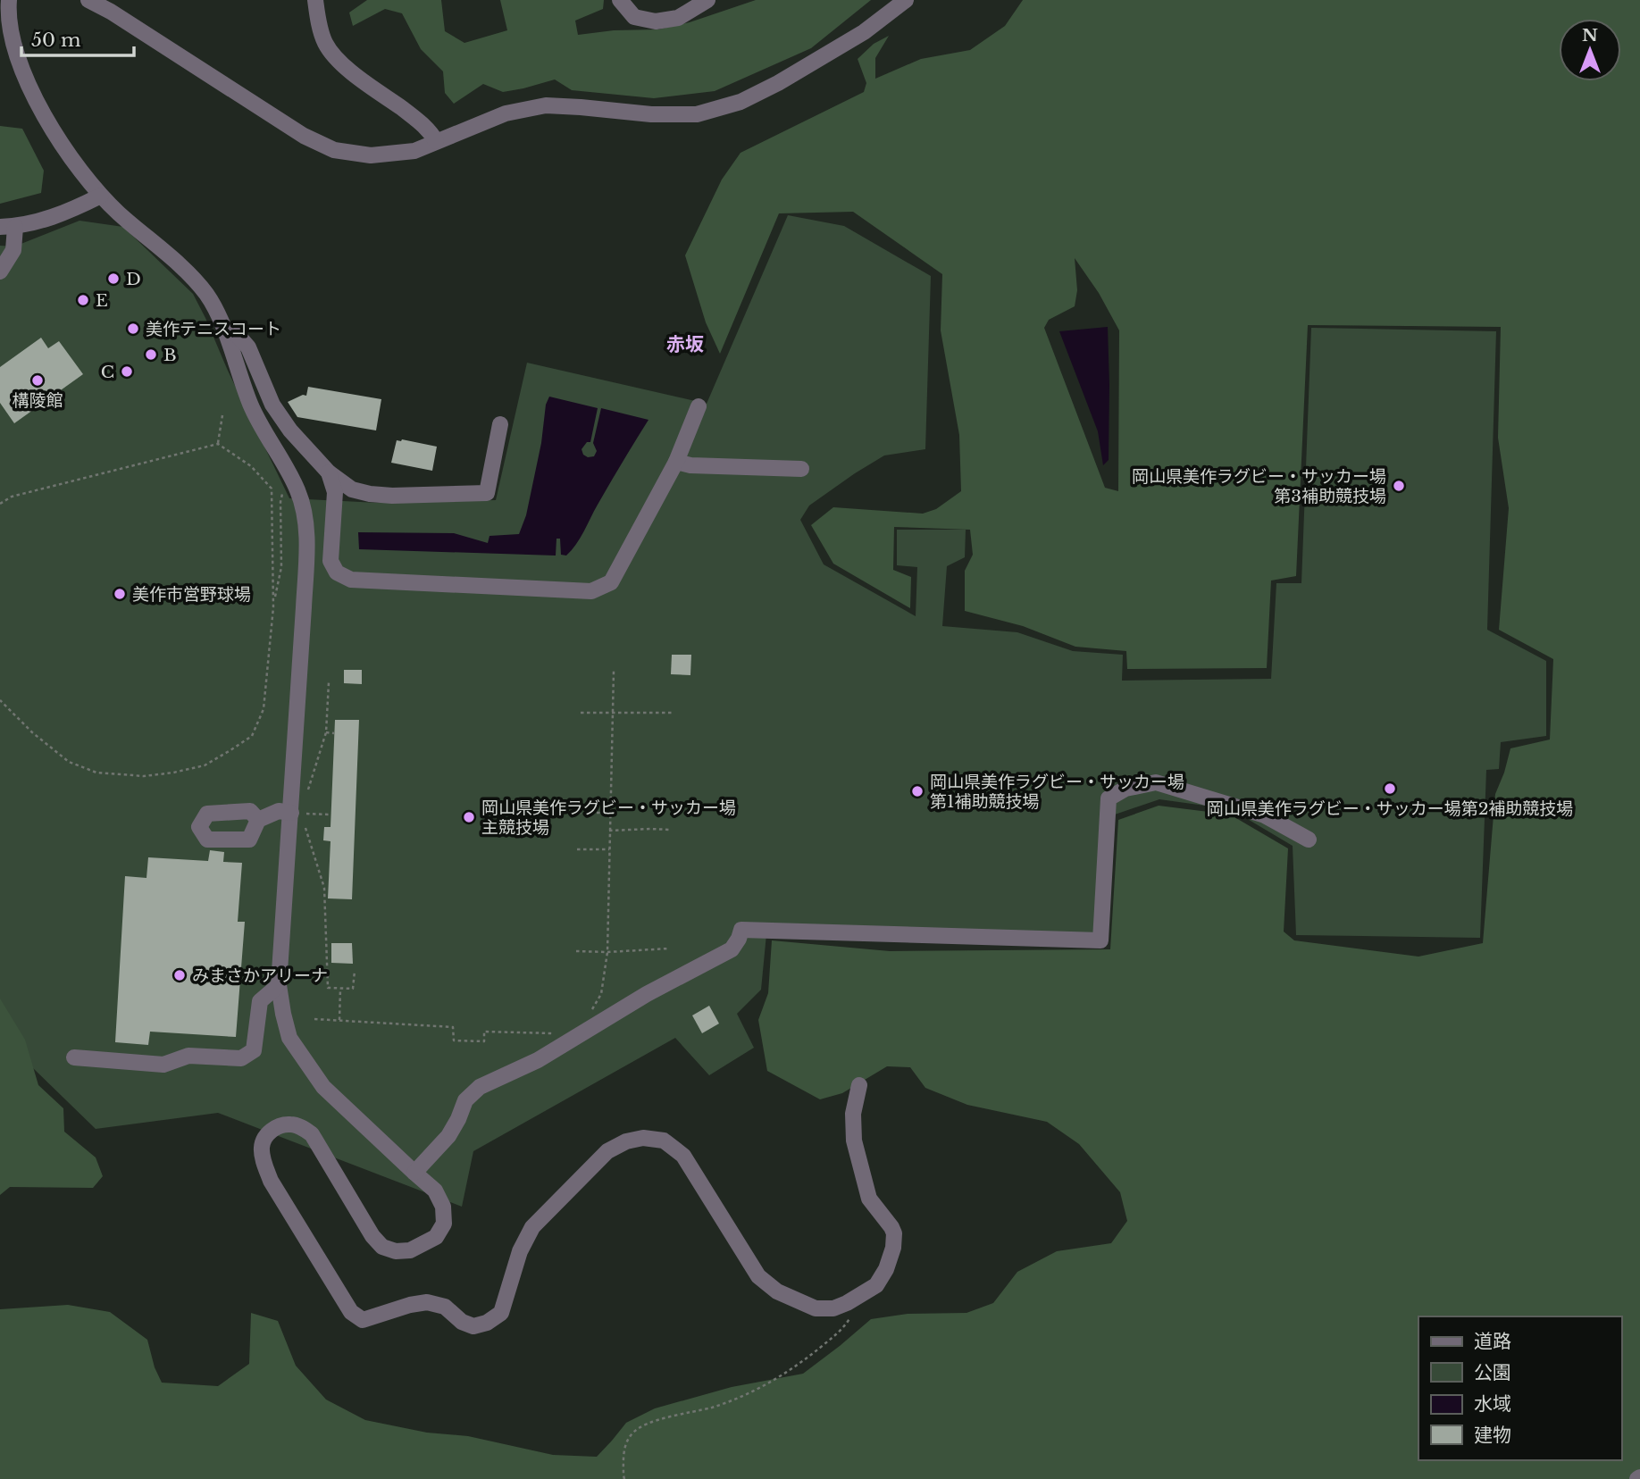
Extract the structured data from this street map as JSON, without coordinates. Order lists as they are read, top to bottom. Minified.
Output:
{"districts":["赤坂"],"places":["D","E","美作テニスコート","B","C","構陵館","岡山県美作ラグビー・サッカー場 第3補助競技場","美作市営野球場","岡山県美作ラグビー・サッカー場第2補助競技場","岡山県美作ラグビー・サッカー場 第1補助競技場","岡山県美作ラグビー・サッカー場 主競技場","みまさかアリーナ"],"legend":["道路","公園","水域","建物"],"scale_bar":"50 m","north":"top"}
